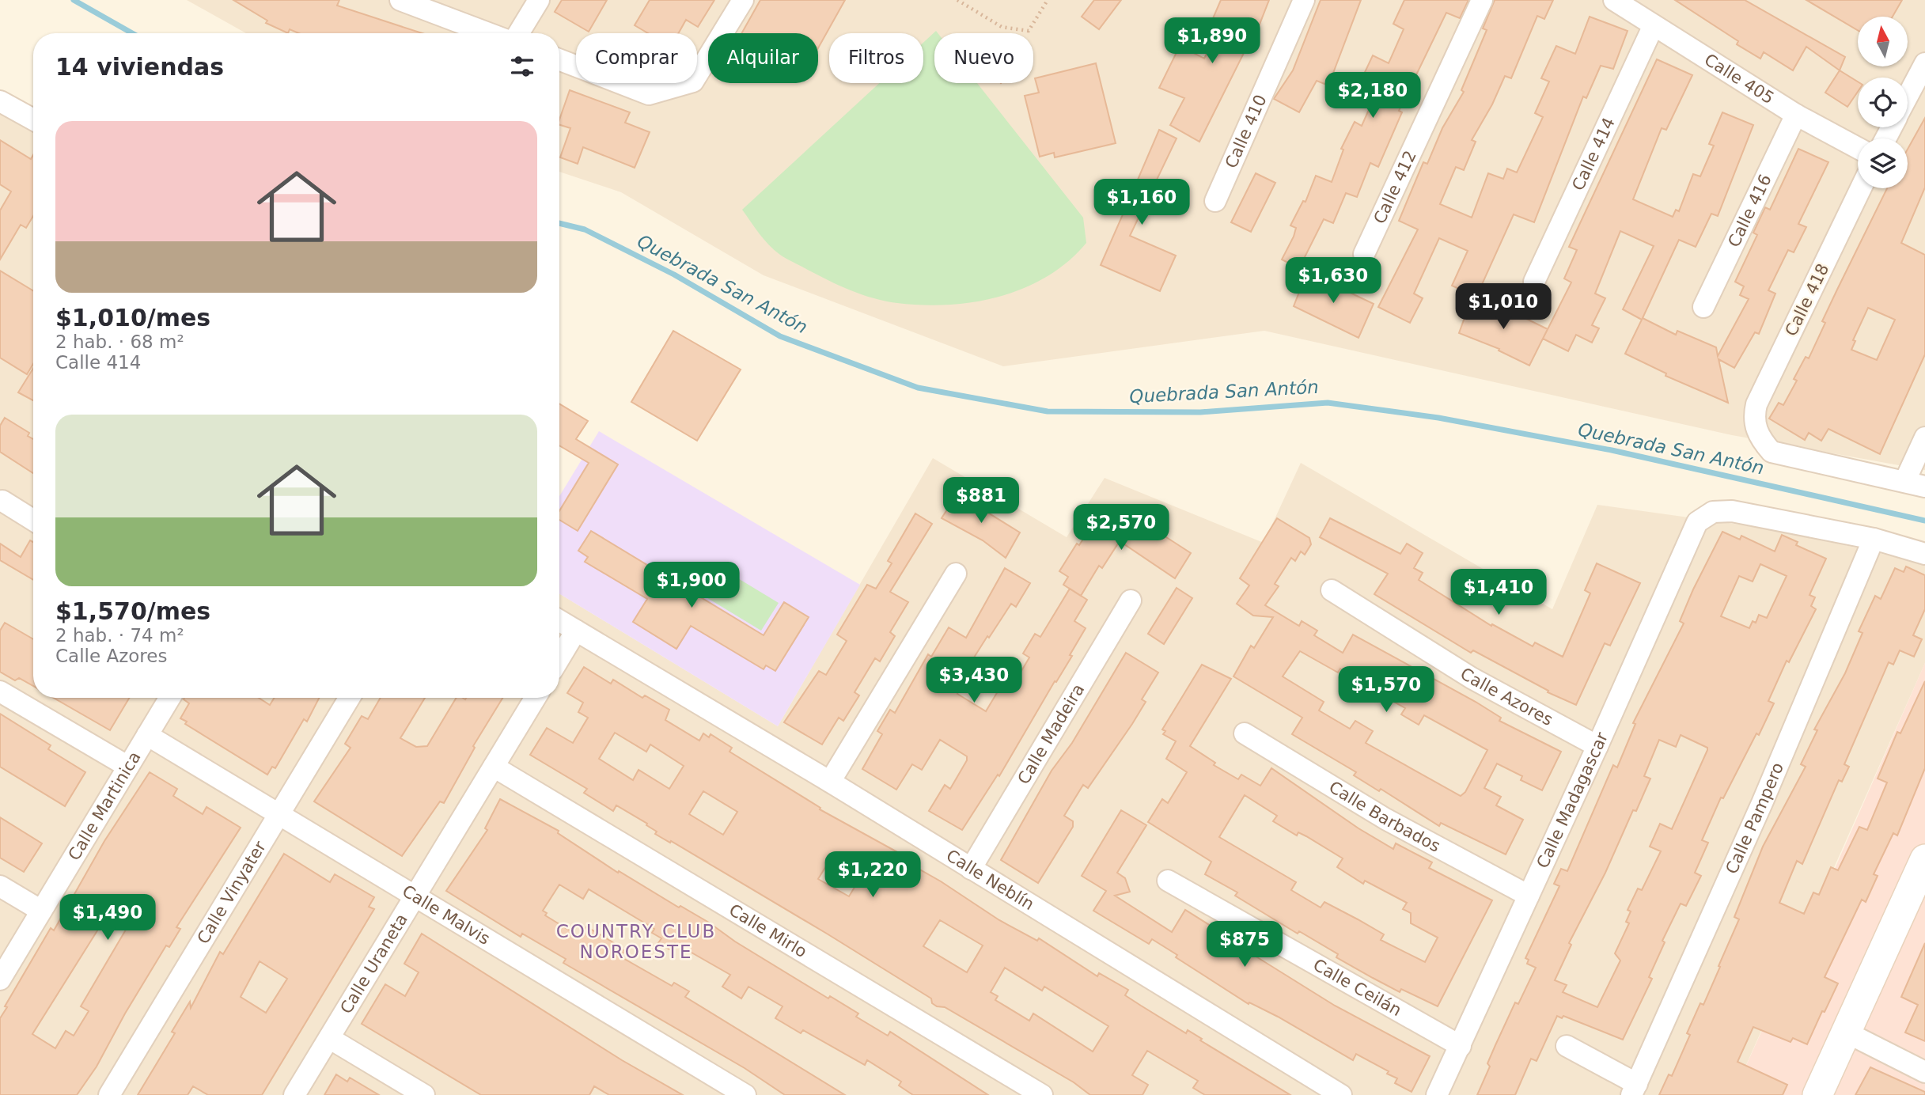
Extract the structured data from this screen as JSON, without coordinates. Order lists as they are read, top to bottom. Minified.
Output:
{"streets":{"street":["Calle 405","Calle 410","Calle 414","Calle 412","Calle 416","Calle 418","Calle Azores","Calle Madeira","Calle Madagascar","Calle Martinica","Calle Barbados","Calle Pampero","Calle Neblín","Calle Vinyater","Calle Malvis","Calle Mirlo","Calle Uraneta","Calle Ceilán"]},"crossings":[["Calle 405","Calle 414"],["Calle 405","Calle 416"],["Calle Azores","Calle Madagascar"],["Calle Madeira","Calle Neblín"],["Calle Madagascar","Calle Barbados"],["Calle Madagascar","Calle Pampero"],["Calle Madagascar","Calle Ceilán"],["Calle Martinica","Calle Malvis"],["Calle Vinyater","Calle Malvis"],["Calle Malvis","Calle Uraneta"],["Calle Mirlo","Calle Uraneta"]],"districts":["COUNTRY CLUB NOROESTE"],"water":["Quebrada San Antón"],"north":"top","page":{"price":["$1,890","$2,180","$1,160","$1,630","$1,010","$881","$2,570","$1,900","$1,410","$3,430","$1,570","$1,220","$1,490","$875"],"chip":["Comprar","Alquilar","Filtros","Nuevo"],"heading":"14 viviendas","list":[{"name":"$1,010/mes","note":"2 hab. · 68 m² · Calle 414"},{"name":"$1,570/mes","note":"2 hab. · 74 m² · Calle Azores"}]}}
